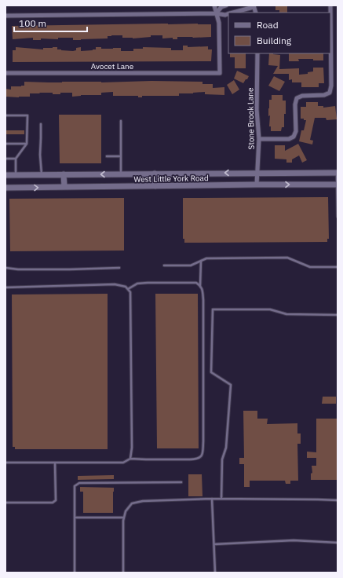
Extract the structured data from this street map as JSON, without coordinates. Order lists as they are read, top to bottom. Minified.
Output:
{"streets":{"main road":["West Little York Road"],"street":["Avocet Lane","Stone Brook Lane"]},"crossings":[["Stone Brook Lane","West Little York Road"]],"legend":["Road","Building"],"scale_bar":"100 m"}
